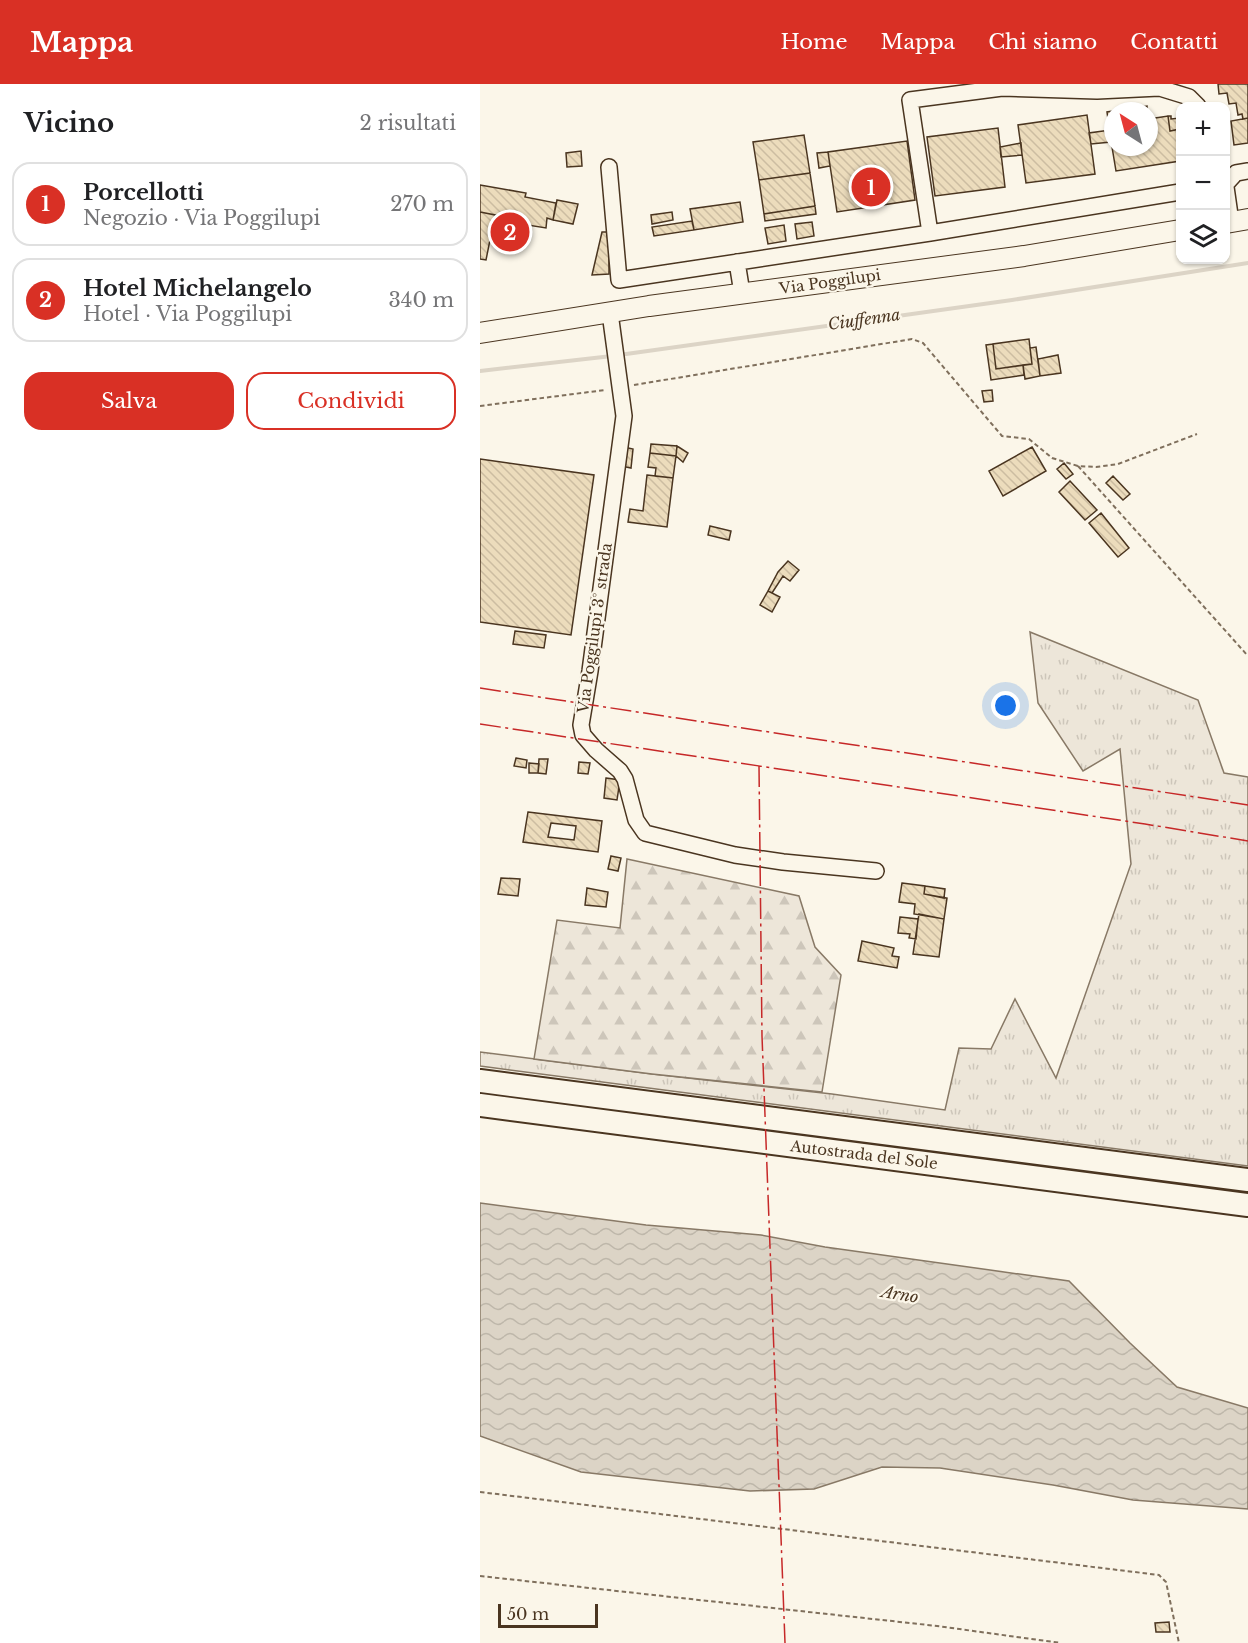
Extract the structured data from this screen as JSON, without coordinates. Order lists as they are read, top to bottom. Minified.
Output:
{"streets":{"highway":["Autostrada del Sole"],"main road":["Via Poggilupi"],"street":["Via Poggilupi 3° strada"]},"crossings":[["Via Poggilupi","Via Poggilupi 3° strada"]],"water":["Ciuffenna","Arno"],"scale_bar":"50 m","north":"top left","page":{"header":"Mappa","nav":["Home","Mappa","Chi siamo","Contatti"],"heading":["Vicino","2 risultati"],"map_buttons":["+","−"],"list":[{"mark":"1","name":"Porcellotti","note":"Negozio · Via Poggilupi","value":"270 m"},{"mark":"2","name":"Hotel Michelangelo","note":"Hotel · Via Poggilupi","value":"340 m"}],"pins":["1","2"],"buttons":["Salva","Condividi"],"scale":"50 m"}}
